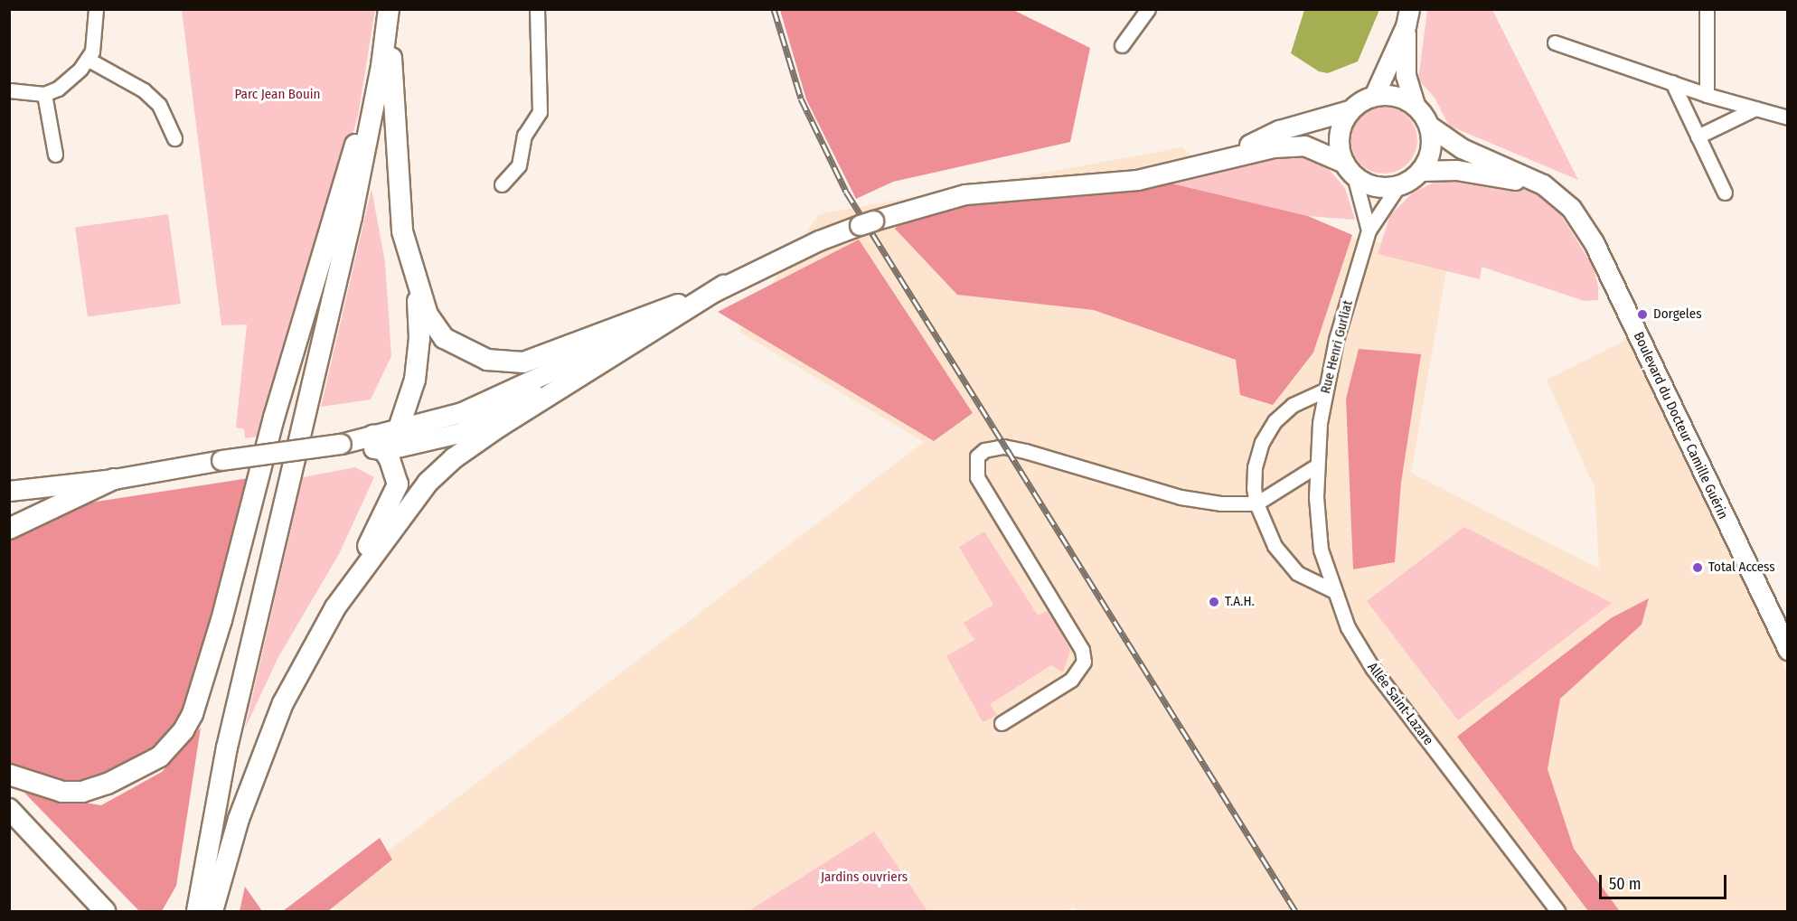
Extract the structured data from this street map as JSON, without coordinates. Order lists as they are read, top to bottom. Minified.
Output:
{"streets":{"street":["Rue Henri Gurliat","Boulevard du Docteur Camille Guérin","Allée Saint-Lazare"]},"crossings":[["Rue Henri Gurliat","Boulevard du Docteur Camille Guérin"],["Rue Henri Gurliat","Allée Saint-Lazare"]],"parks":["Parc Jean Bouin","Jardins ouvriers"],"places":["Dorgeles","Total Access","T.A.H."],"scale_bar":"50 m"}
